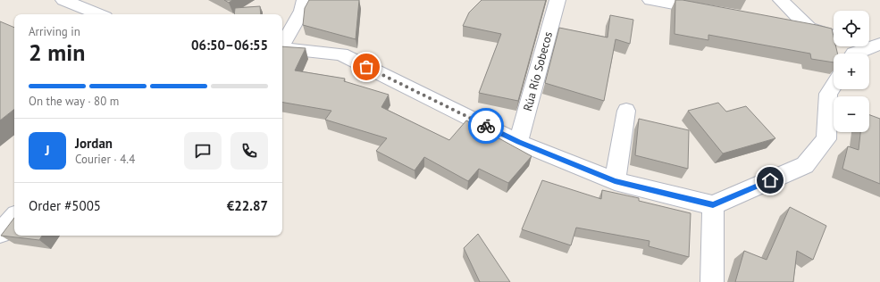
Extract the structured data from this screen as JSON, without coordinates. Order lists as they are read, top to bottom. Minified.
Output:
{"streets":{"street":["Rúa Río Sobecos"]},"page":{"map_buttons":["+","−"],"heading":["2 min","Arriving in","06:50–06:55"],"panel":["Jordan","Courier · 4.4","Order #5005","€22.87"],"bar":"On the way · 80 m","round":"J"}}
